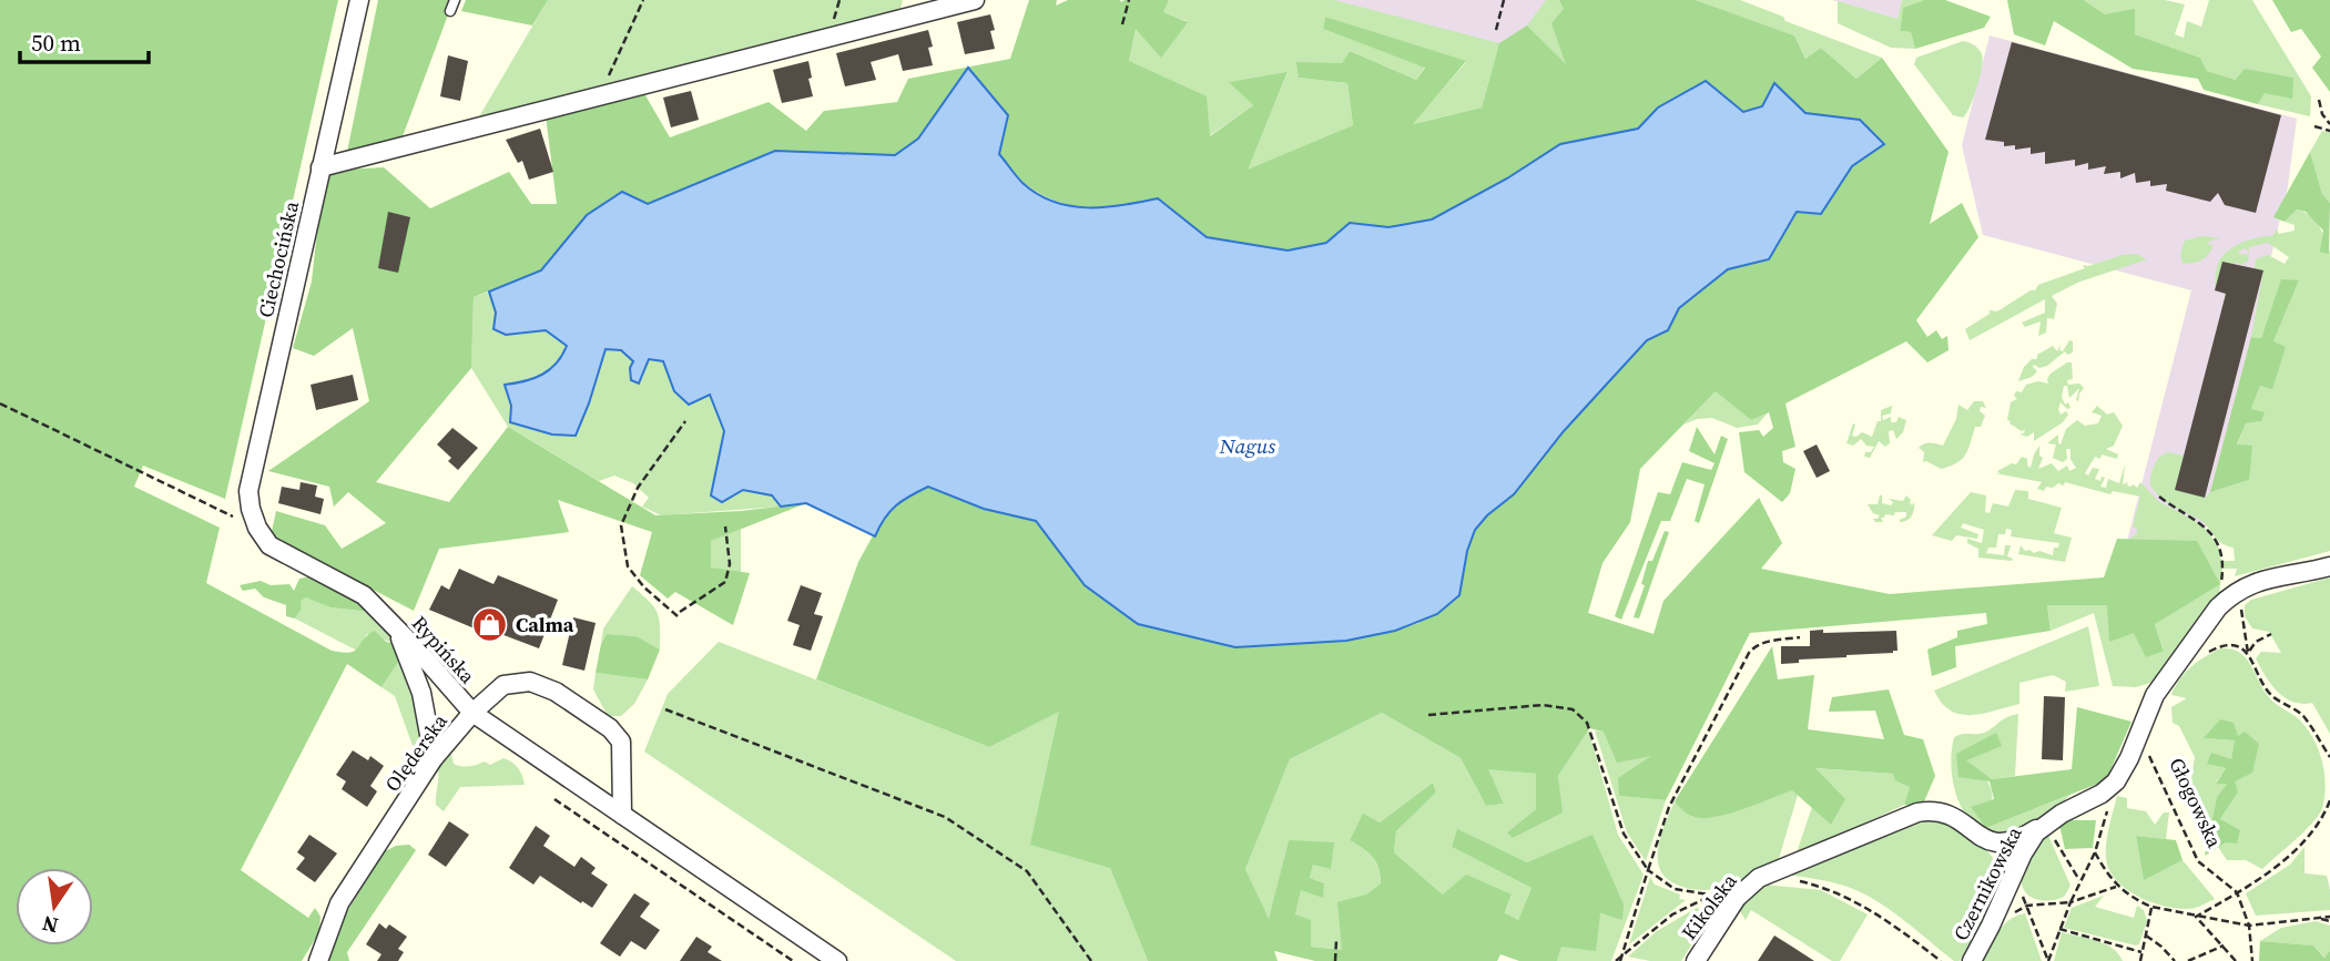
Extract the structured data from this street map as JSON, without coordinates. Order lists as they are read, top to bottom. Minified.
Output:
{"streets":{"street":["Ciechocińska","Rypińska","Olęderska","Czernikowska","Kikolska"],"path":["Głogowska"]},"crossings":[["Ciechocińska","Rypińska"],["Rypińska","Olęderska"],["Głogowska","Czernikowska"],["Czernikowska","Kikolska"]],"water":["Nagus"],"places":{"shop":["Calma"]},"scale_bar":"50 m","north":"bottom"}
